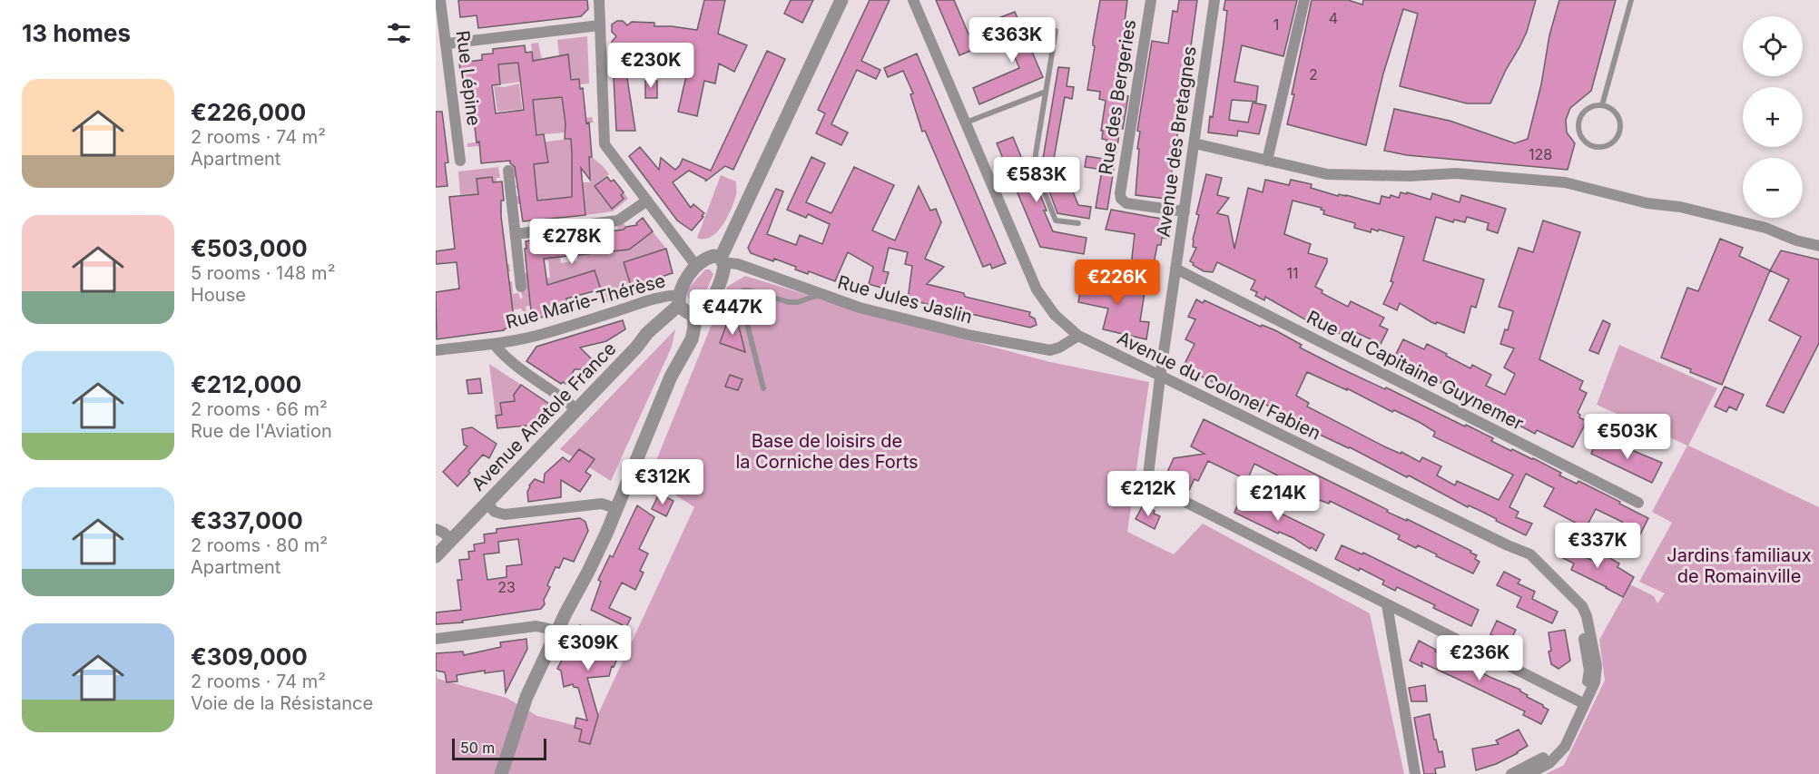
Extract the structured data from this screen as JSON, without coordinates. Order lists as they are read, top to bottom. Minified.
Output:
{"streets":{"street":["Rue Lépine","Rue des Bergeries","Avenue des Bretagnes","Rue Jules Jaslin","Rue Marie-Thérèse","Rue du Capitaine Guynemer","Avenue du Colonel Fabien","Avenue Anatole France"]},"crossings":[["Rue des Bergeries","Avenue des Bretagnes"],["Avenue des Bretagnes","Rue du Capitaine Guynemer"],["Avenue des Bretagnes","Avenue du Colonel Fabien"],["Rue Jules Jaslin","Avenue du Colonel Fabien"],["Rue Marie-Thérèse","Avenue Anatole France"]],"parks":["Base de loisirs de la Corniche des Forts","Jardins familiaux de Romainville"],"house_numbers":["4","1","2","128","11","23"],"scale_bar":"50 m","page":{"heading":"13 homes","map_buttons":["+","−"],"price":["€363K","€230K","€583K","€278K","€226K","€447K","€503K","€312K","€212K","€214K","€337K","€309K","€236K"],"list":[{"name":"€226,000","note":"2 rooms · 74 m² · Apartment"},{"name":"€503,000","note":"5 rooms · 148 m² · House"},{"name":"€212,000","note":"2 rooms · 66 m² · Rue de l'Aviation"},{"name":"€337,000","note":"2 rooms · 80 m² · Apartment"},{"name":"€309,000","note":"2 rooms · 74 m² · Voie de la Résistance"}],"scale":"50 m"}}
